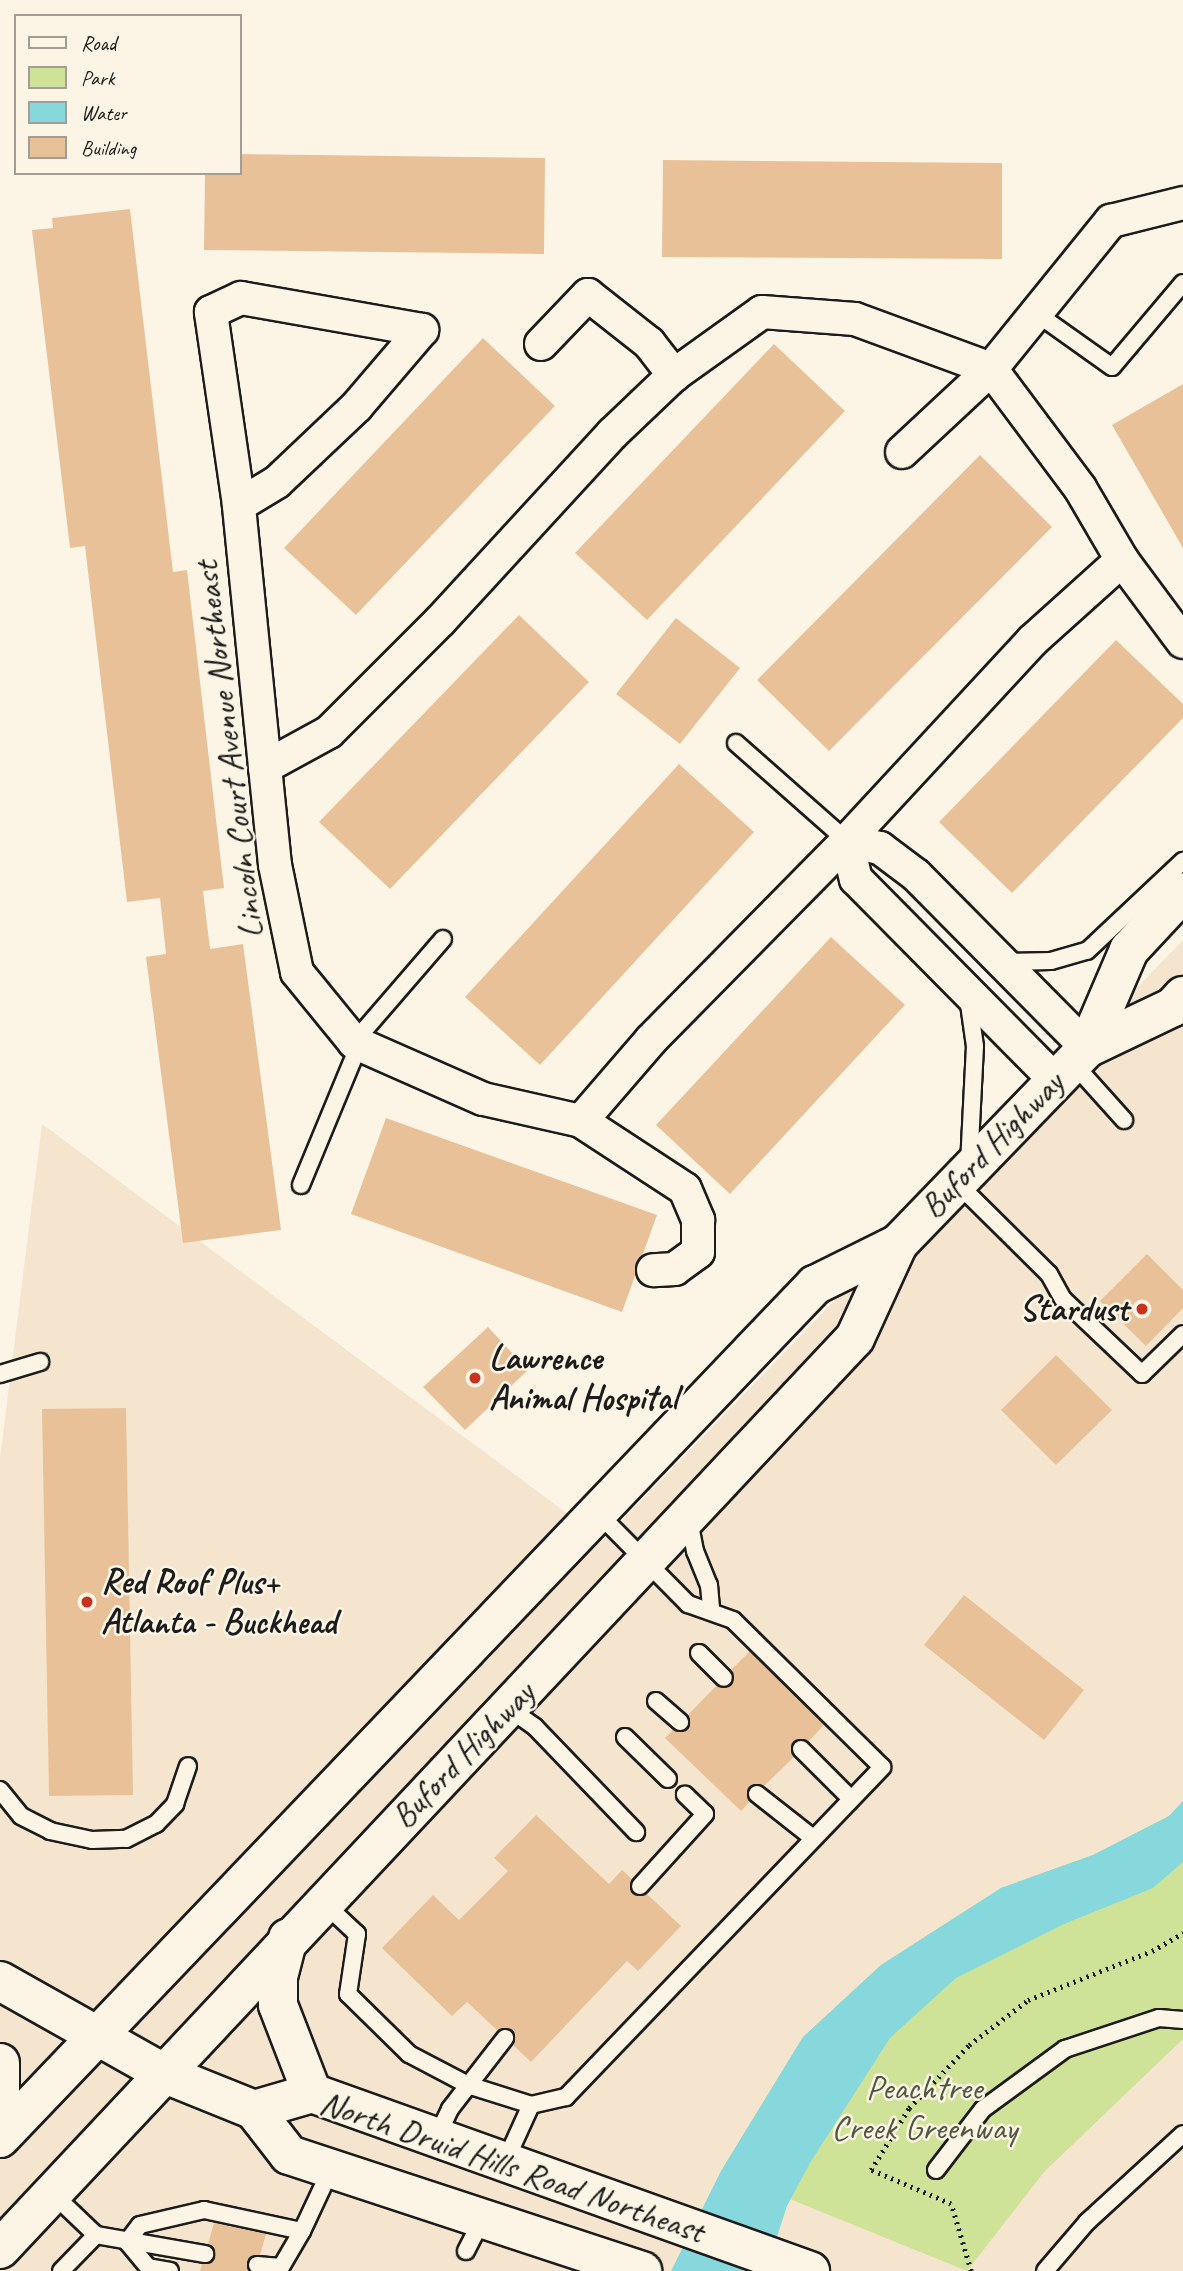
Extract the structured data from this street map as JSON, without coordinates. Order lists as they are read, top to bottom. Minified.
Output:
{"streets":{"main road":["Buford Highway","North Druid Hills Road Northeast"],"street":["Lincoln Court Avenue Northeast"]},"parks":["Peachtree Creek Greenway"],"places":["Stardust","Lawrence Animal Hospital","Red Roof Plus+ Atlanta - Buckhead"],"legend":["Road","Park","Water","Building"]}
